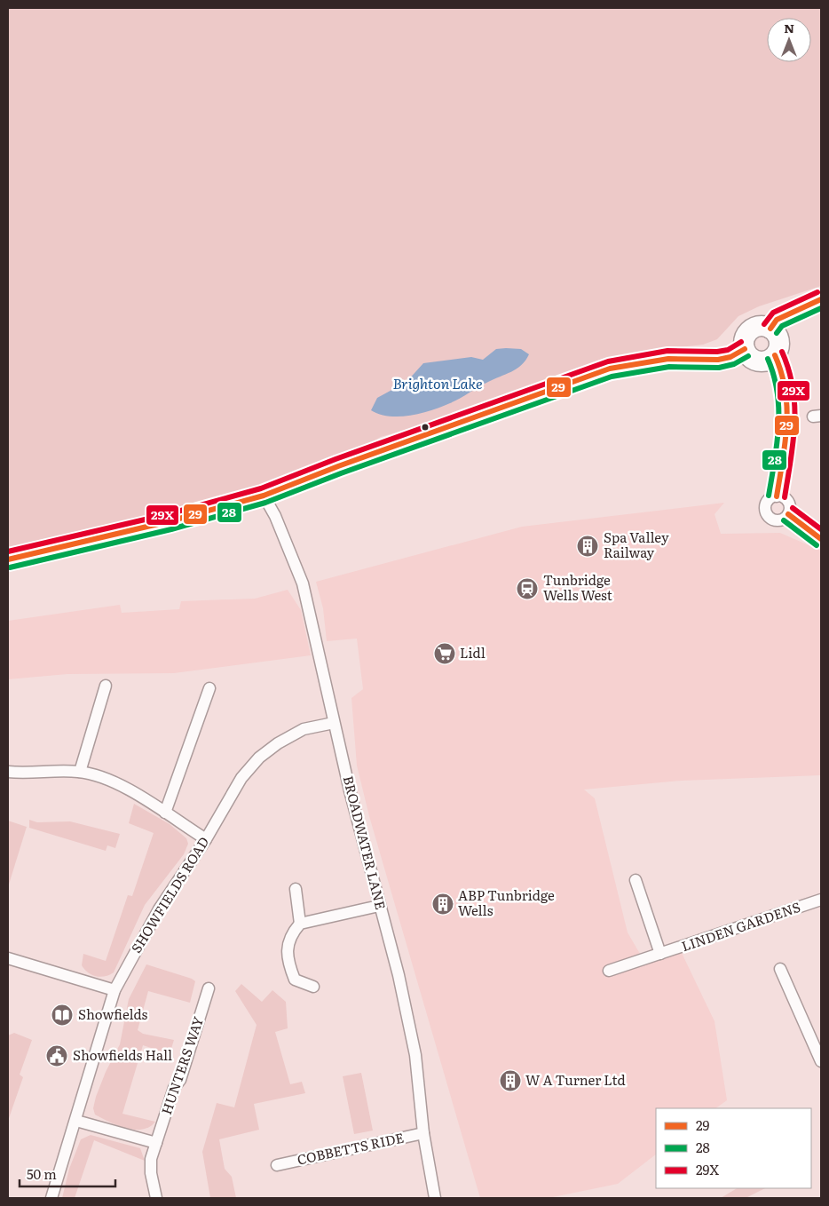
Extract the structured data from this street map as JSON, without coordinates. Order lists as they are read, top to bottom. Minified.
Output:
{"streets":{"street":["BROADWATER LANE","SHOWFIELDS ROAD","LINDEN GARDENS","HUNTERS WAY","COBBETTS RIDE"]},"crossings":[["BROADWATER LANE","SHOWFIELDS ROAD"],["BROADWATER LANE","COBBETTS RIDE"]],"water":["Brighton Lake"],"places":{"building":["Spa Valley Railway","ABP Tunbridge Wells","W A Turner Ltd"],"station":["Tunbridge Wells West"],"supermarket":["Lidl"],"library":["Showfields"],"public building":["Showfields Hall"]},"lines":["transit line 29X","transit line 29","transit line 28"],"legend":["29","28","29X"],"scale_bar":"50 m","north":"top"}
